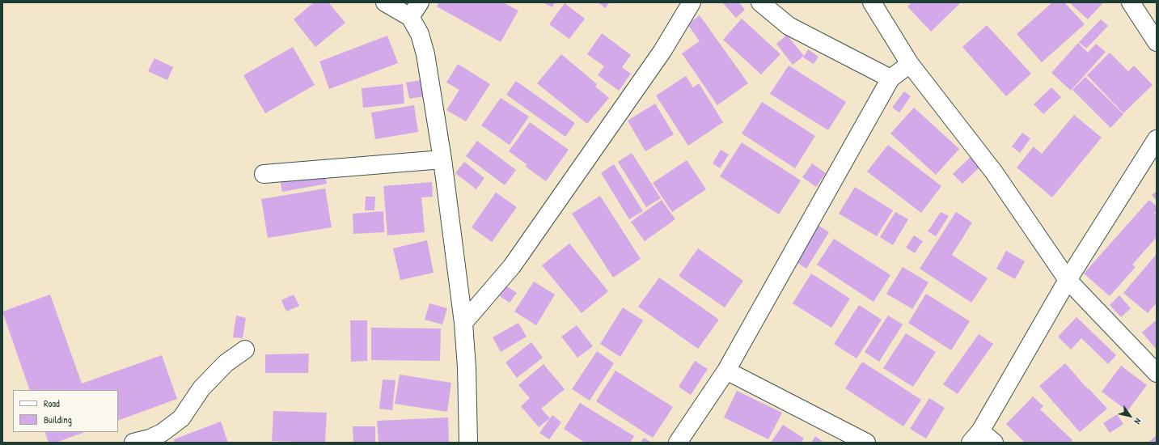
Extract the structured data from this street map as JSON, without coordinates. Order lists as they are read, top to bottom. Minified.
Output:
{"legend":["Road","Building"],"north":"bottom right"}
